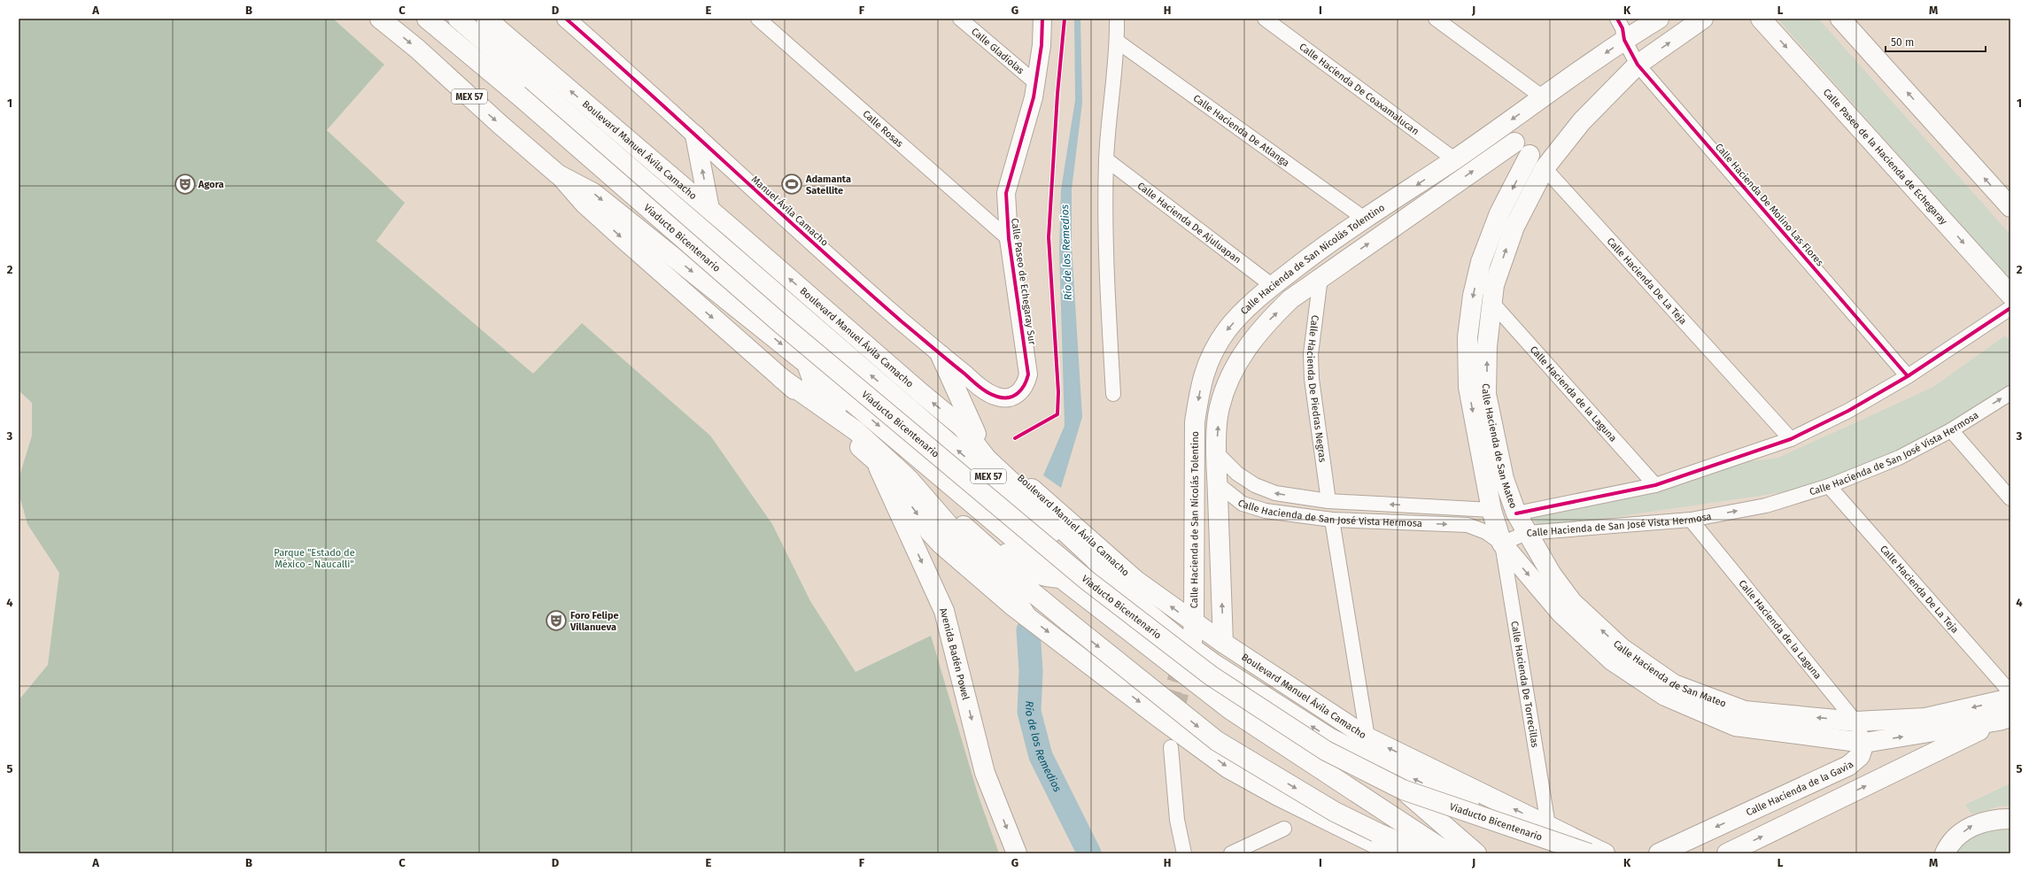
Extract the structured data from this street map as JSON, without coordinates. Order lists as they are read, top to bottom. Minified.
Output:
{"streets":{"main road":["MEX 57","Boulevard Manuel Ávila Camacho","Calle Paseo de la Hacienda de Echegaray","Viaducto Bicentenario","Calle Hacienda de San Nicolás Tolentino","Calle Hacienda De La Teja","Calle Hacienda de San Mateo","Avenida Badén Powel","Calle Hacienda de la Gavia"],"street":["Calle Gladiolas","Calle Hacienda De Coaxamalucan","Calle Rosas","Calle Hacienda De Atlanga","Calle Hacienda De Molino Las Flores","Manuel Ávila Camacho","Calle Hacienda De Ajuluapan","Calle Paseo de Echegaray Sur","Calle Hacienda De Piedras Negras","Calle Hacienda de la Laguna","Calle Hacienda de San José Vista Hermosa","Calle Hacienda De Torrecillas"]},"crossings":[["Calle Gladiolas","Calle Paseo de Echegaray Sur"],["Calle Hacienda De Coaxamalucan","Calle Hacienda de San Nicolás Tolentino"],["Calle Rosas","Calle Paseo de Echegaray Sur"],["Calle Hacienda De Atlanga","Calle Hacienda de San Nicolás Tolentino"],["Boulevard Manuel Ávila Camacho","Calle Hacienda de San Nicolás Tolentino"],["Boulevard Manuel Ávila Camacho","Calle Hacienda De Torrecillas"],["Calle Hacienda De Molino Las Flores","Calle Hacienda de San Nicolás Tolentino"],["Calle Hacienda De Molino Las Flores","Calle Hacienda de San Mateo"],["Manuel Ávila Camacho","Calle Paseo de Echegaray Sur"],["Calle Hacienda De Ajuluapan","Calle Hacienda de San Nicolás Tolentino"],["Calle Hacienda de San Nicolás Tolentino","Calle Hacienda De La Teja"],["Calle Hacienda de San Nicolás Tolentino","Calle Hacienda De Piedras Negras"],["Calle Hacienda de San Nicolás Tolentino","Calle Hacienda de San José Vista Hermosa"],["Calle Hacienda De La Teja","Calle Hacienda de San Mateo"],["Calle Hacienda De La Teja","Calle Hacienda de San José Vista Hermosa"],["Calle Hacienda De Piedras Negras","Calle Hacienda de San José Vista Hermosa"],["Calle Hacienda de la Laguna","Calle Hacienda de San Mateo"],["Calle Hacienda de la Laguna","Calle Hacienda de San José Vista Hermosa"],["Calle Hacienda de la Laguna","Calle Hacienda de la Gavia"],["Calle Hacienda de San Mateo","Calle Hacienda de San José Vista Hermosa"],["Calle Hacienda de San Mateo","Calle Hacienda De Torrecillas"],["Calle Hacienda de San Mateo","Calle Hacienda de la Gavia"],["Calle Hacienda de San José Vista Hermosa","Calle Hacienda De Torrecillas"]],"water":["Río de los Remedios"],"parks":["Parque \"Estado de México - Naucalli\""],"places":{"theatre":["Agora","Foro Felipe Villanueva"],"sports":["Adamanta Satellite"]},"scale_bar":"50 m","grid":{"columns":["A","B","C","D","E","F","G","H","I","J","K","L","M"],"rows":["1","2","3","4","5"]}}
